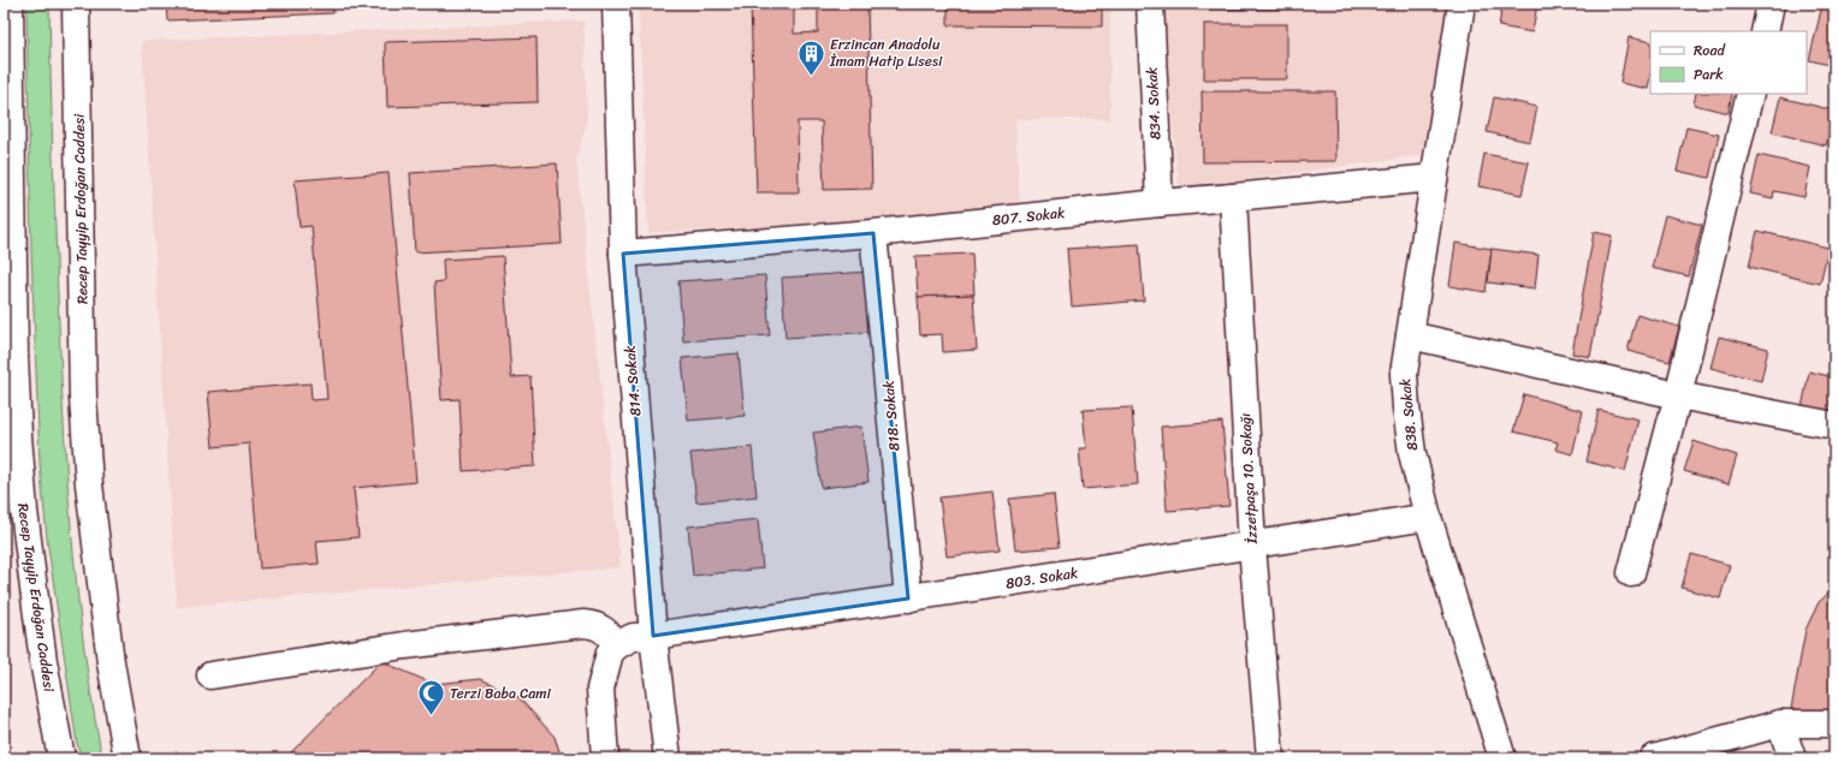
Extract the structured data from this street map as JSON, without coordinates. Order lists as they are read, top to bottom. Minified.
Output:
{"streets":{"street":["834. Sokak","Recep Tayyip Erdoğan Caddesi","807. Sokak","814. Sokak","838. Sokak","818. Sokak","İzzetpaşa 10. Sokağı","803. Sokak"]},"crossings":[["834. Sokak","807. Sokak"],["807. Sokak","814. Sokak"],["807. Sokak","838. Sokak"],["807. Sokak","818. Sokak"],["807. Sokak","İzzetpaşa 10. Sokağı"],["814. Sokak","803. Sokak"],["838. Sokak","803. Sokak"],["818. Sokak","803. Sokak"],["İzzetpaşa 10. Sokağı","803. Sokak"]],"places":{"building":["Erzincan Anadolu İmam Hatip Lisesi"],"mosque":["Terzi Baba Cami"]},"legend":["Road","Park"]}
